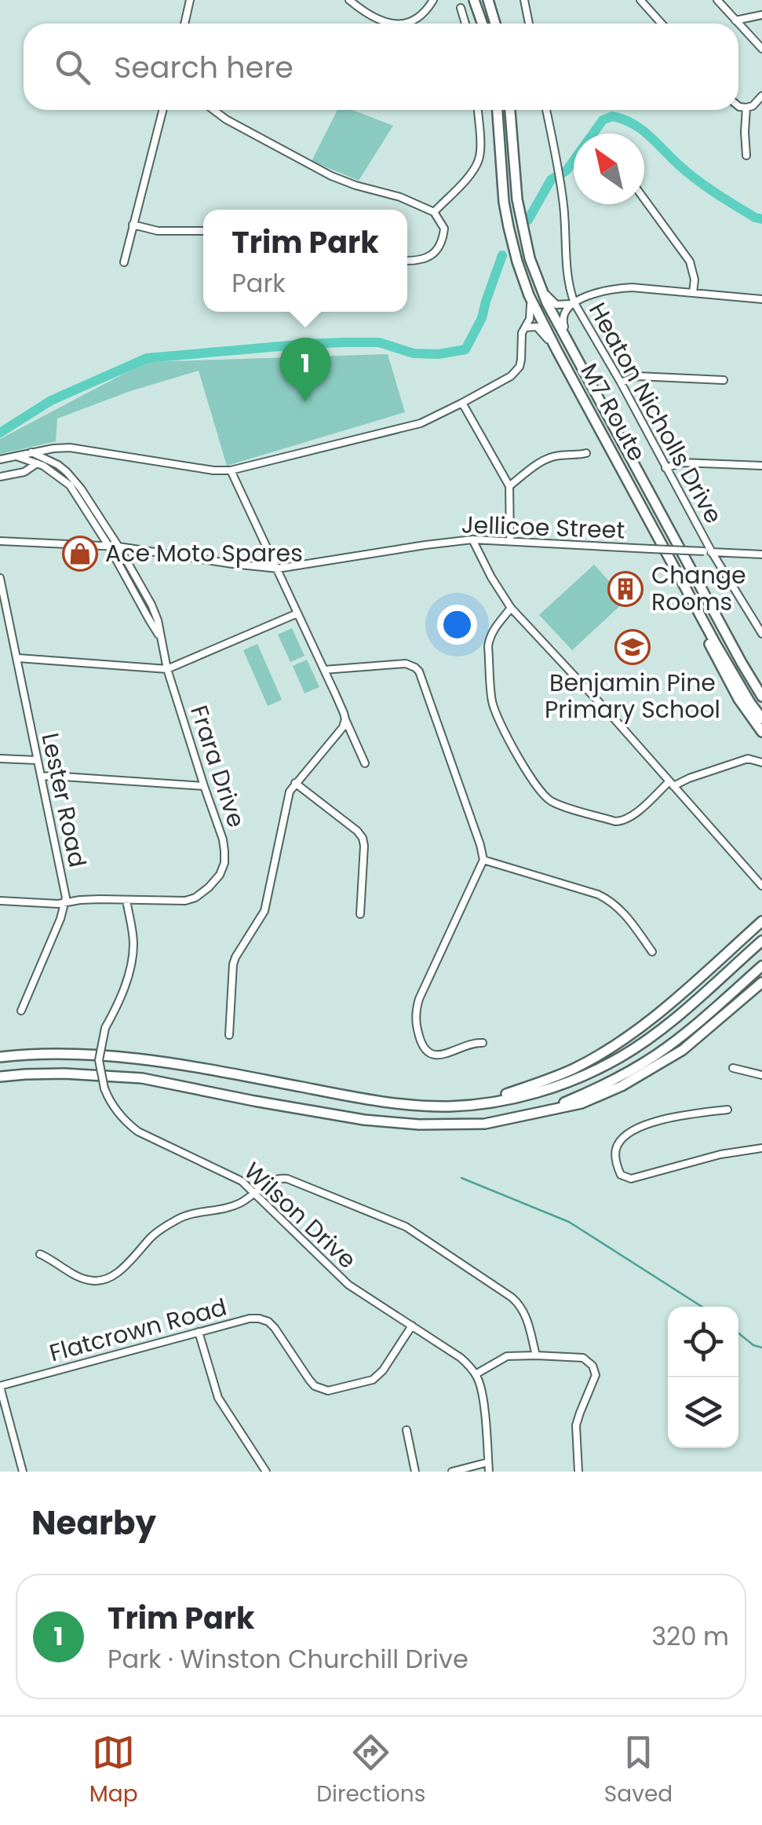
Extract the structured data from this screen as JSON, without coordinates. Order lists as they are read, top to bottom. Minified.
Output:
{"streets":{"highway":["M7 Route"],"street":["Heaton Nicholls Drive","Jellicoe Street","Frara Drive","Lester Road","Wilson Drive","Flatcrown Road"]},"crossings":[["Heaton Nicholls Drive","Jellicoe Street"],["Jellicoe Street","Frara Drive"],["Frara Drive","Lester Road"],["Lester Road","Wilson Drive"],["Wilson Drive","Flatcrown Road"]],"places":{"shop":["Ace Moto Spares"],"building":["Change Rooms"],"school or university":["Benjamin Pine Primary School"]},"north":"top left","page":{"search":"Search here","popup":["Trim Park","Park"],"pins":"1","heading":"Nearby","list":[{"mark":"1","name":"Trim Park","note":"Park · Winston Churchill Drive","value":"320 m"}],"nav":["Map","Directions","Saved"]}}
